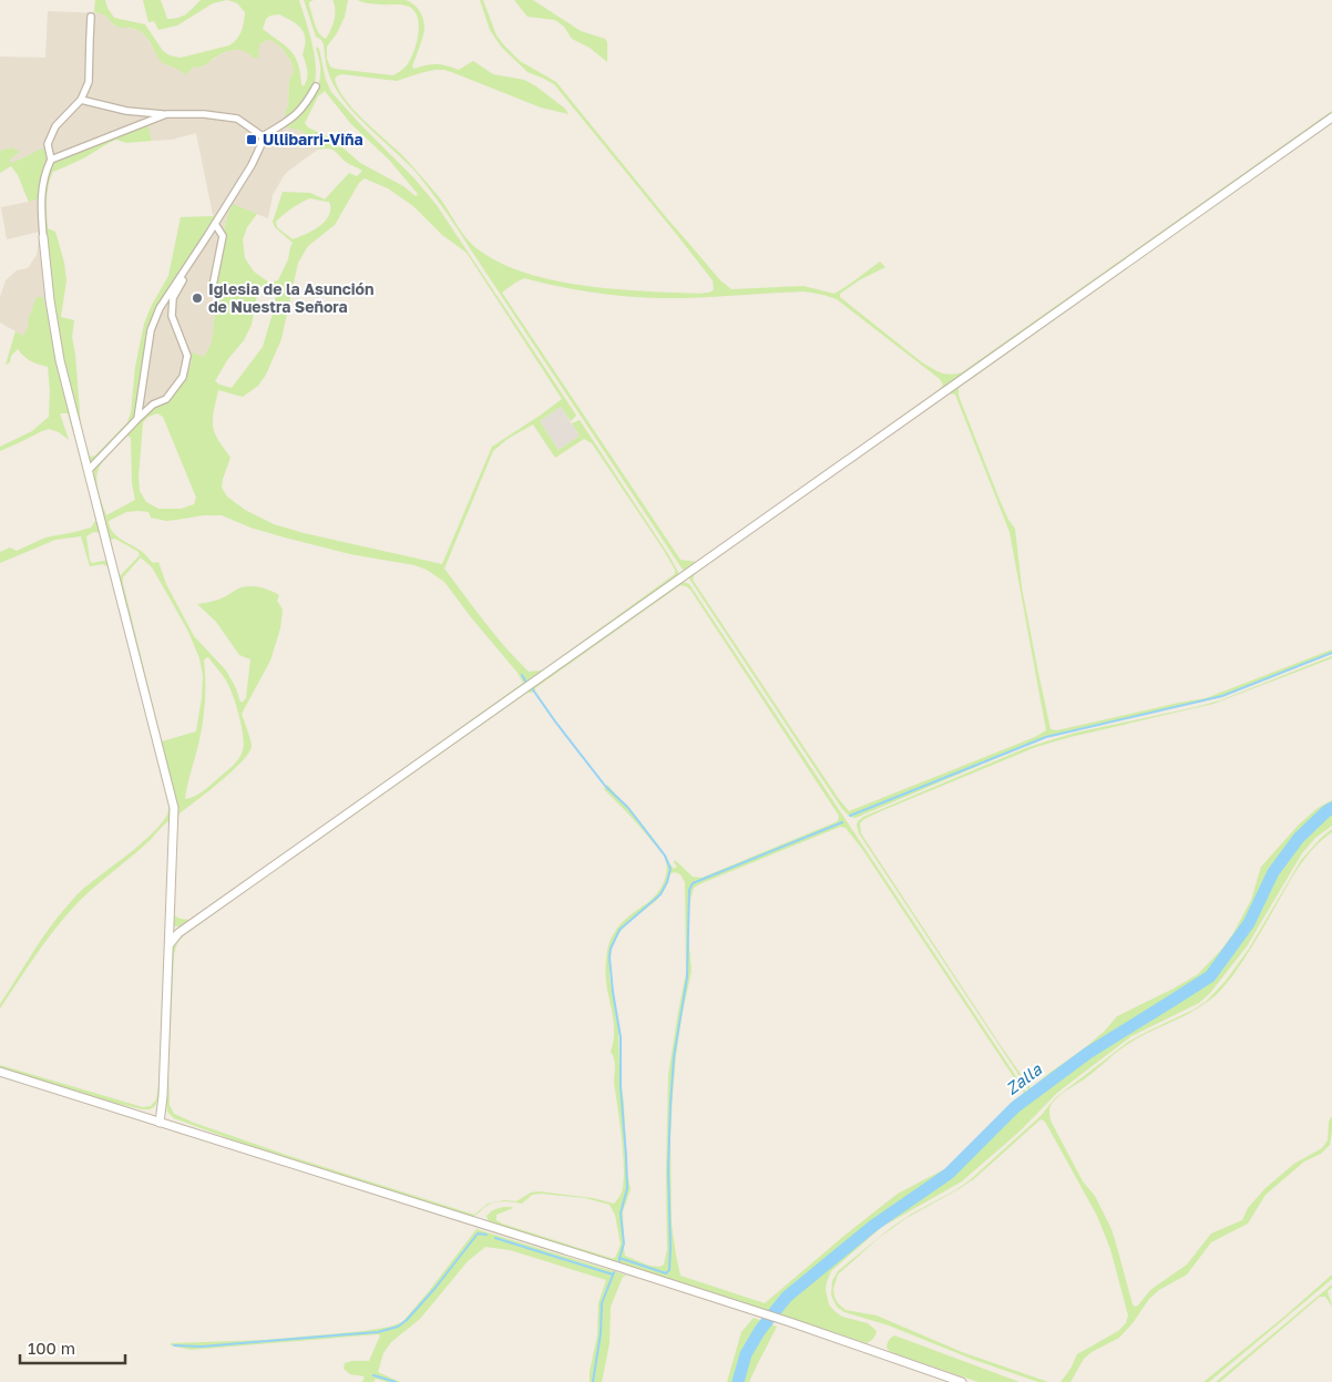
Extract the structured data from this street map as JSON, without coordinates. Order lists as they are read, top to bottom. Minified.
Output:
{"water":["Zalla"],"places":{"transit":["Ullibarri-Viña"],"other":["Iglesia de la Asunción de Nuestra Señora"]},"scale_bar":"100 m"}
